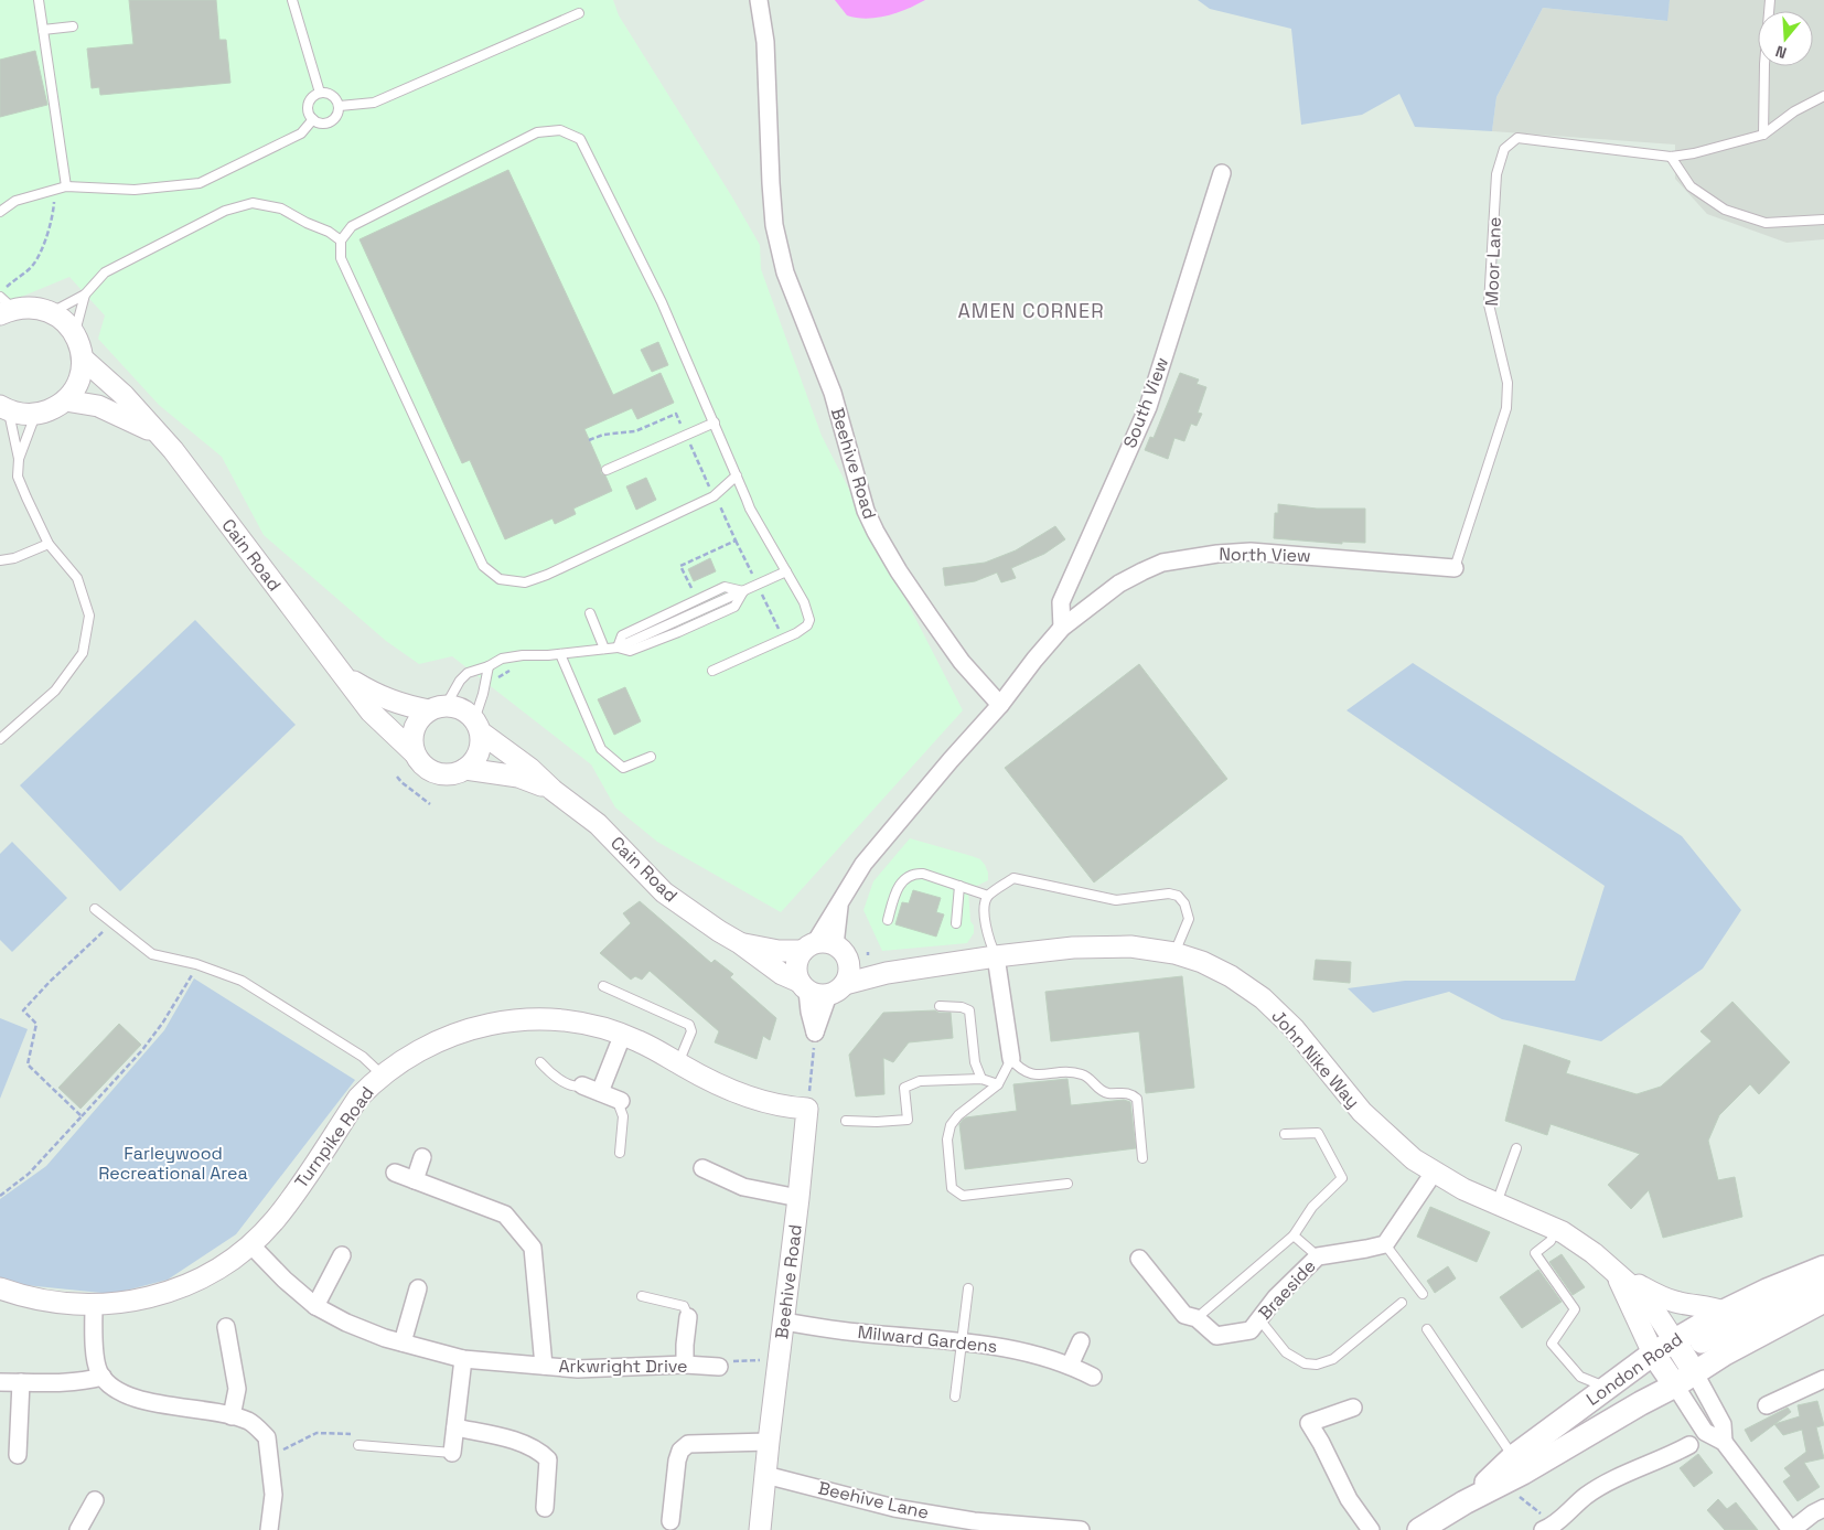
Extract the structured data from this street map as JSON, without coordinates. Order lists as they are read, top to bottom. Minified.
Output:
{"streets":{"main road":["London Road"],"street":["South View","Beehive Road","Cain Road","North View","John Nike Way","Turnpike Road","Braeside","Milward Gardens","Arkwright Drive","Beehive Lane"],"lane":["Moor Lane"]},"crossings":[["Moor Lane","North View"],["South View","North View"],["Beehive Road","North View"],["Beehive Road","Turnpike Road"],["Beehive Road","Milward Gardens"],["Beehive Road","Beehive Lane"],["Cain Road","John Nike Way"],["John Nike Way","London Road"],["Turnpike Road","Arkwright Drive"]],"districts":["AMEN CORNER"],"parks":["Farleywood Recreational Area"],"north":"bottom"}
